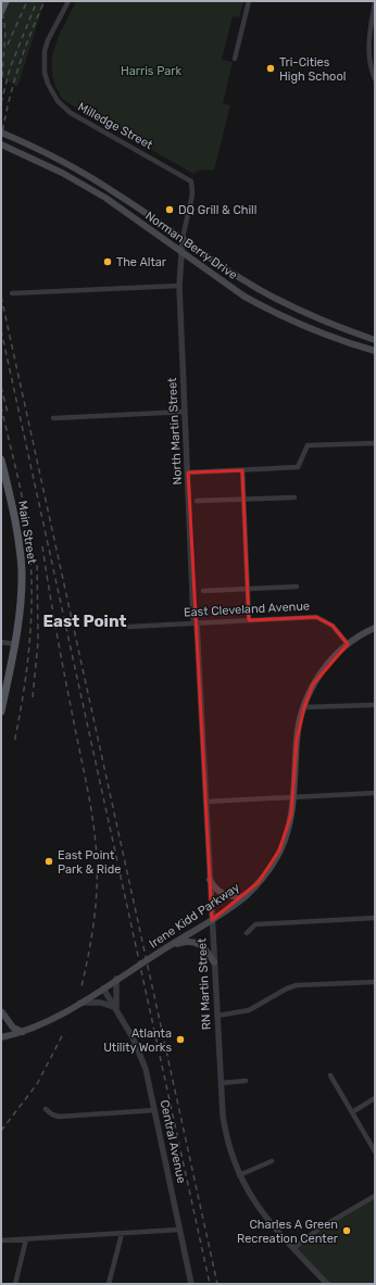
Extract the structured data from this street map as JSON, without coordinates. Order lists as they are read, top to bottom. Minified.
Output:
{"streets":{"main road":["Norman Berry Drive","Main Street","Irene Kidd Parkway"],"street":["Milledge Street","North Martin Street","East Cleveland Avenue","RN Martin Street","Central Avenue"]},"crossings":[["Milledge Street","Norman Berry Drive"],["Milledge Street","North Martin Street"],["Norman Berry Drive","North Martin Street"],["North Martin Street","East Cleveland Avenue"],["North Martin Street","RN Martin Street"],["East Cleveland Avenue","Irene Kidd Parkway"],["East Cleveland Avenue","RN Martin Street"],["Irene Kidd Parkway","RN Martin Street"],["Irene Kidd Parkway","Central Avenue"]],"districts":["East Point"],"parks":["Harris Park"],"places":["Tri-Cities High School","DQ Grill & Chill","The Altar","East Point Park & Ride","Atlanta Utility Works","Charles A Green Recreation Center"]}
